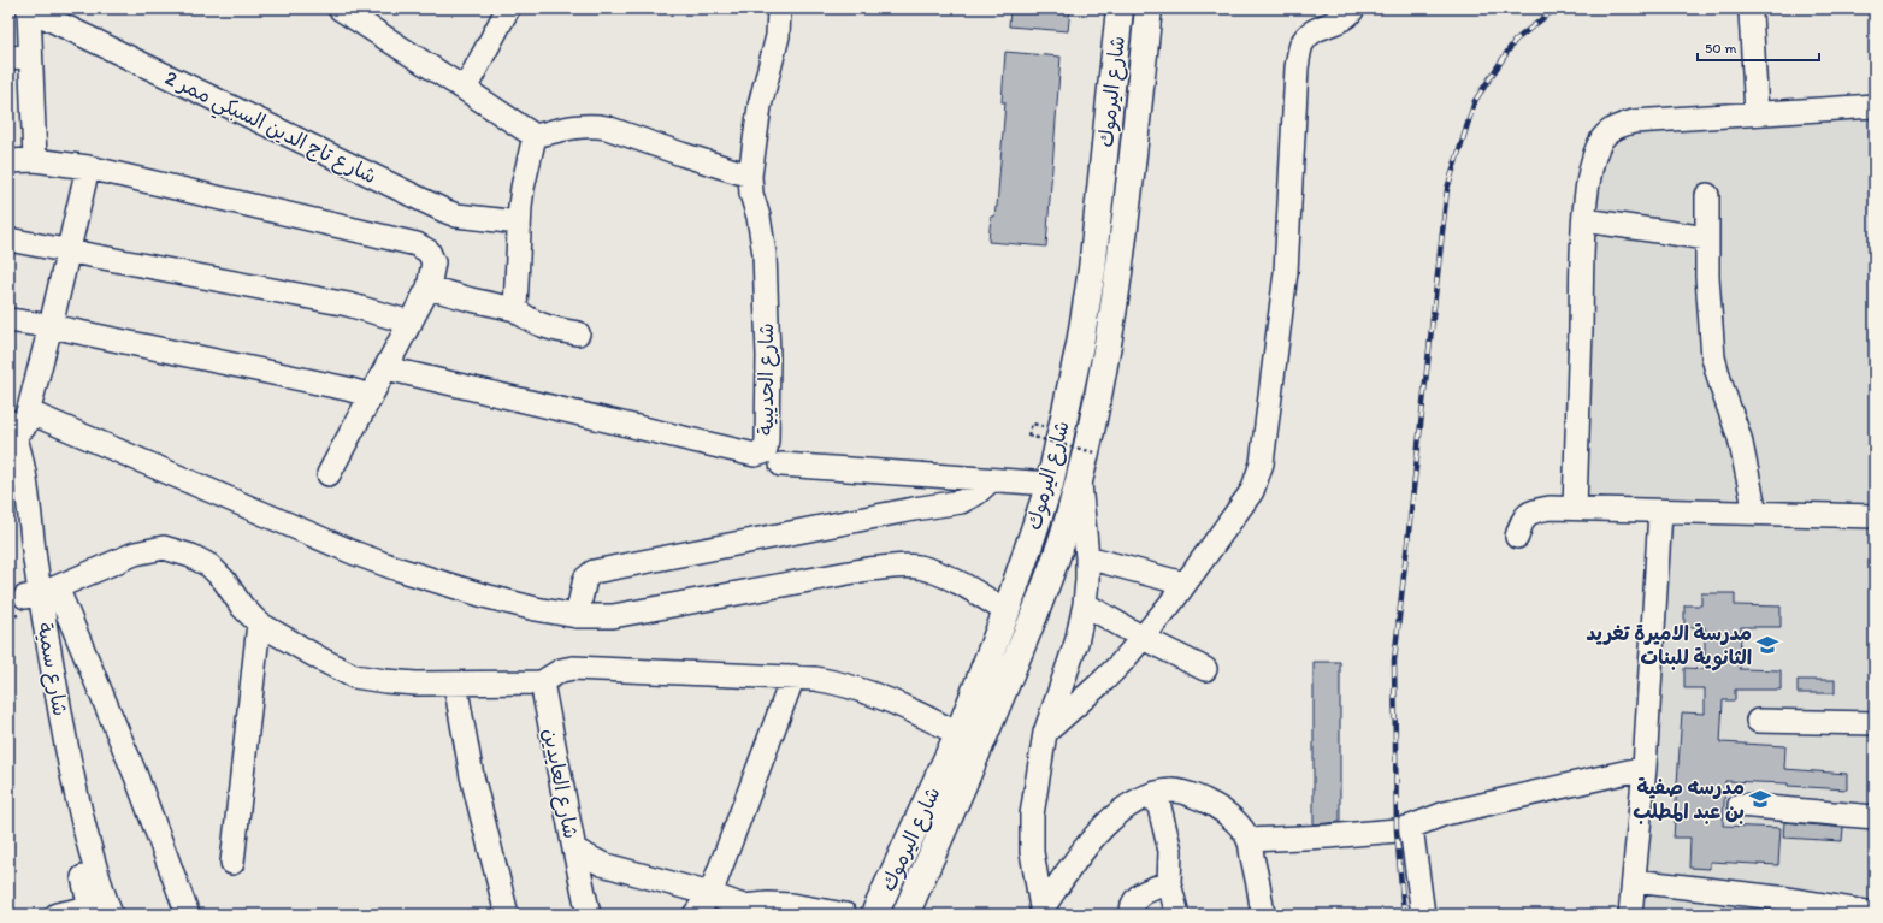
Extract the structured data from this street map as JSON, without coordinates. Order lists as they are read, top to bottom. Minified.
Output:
{"streets":{"highway":["شارع اليرموك"],"street":["شارع تاج الدين السبكي ممر 2","شارع الحديبية","شارع سمية","شارع العايدين"]},"places":{"school or university":["مدرسة الاميرة تغريد الثانوية للبنات","مدرسه صفية بن عبد المطلب"]},"scale_bar":"50 m"}
